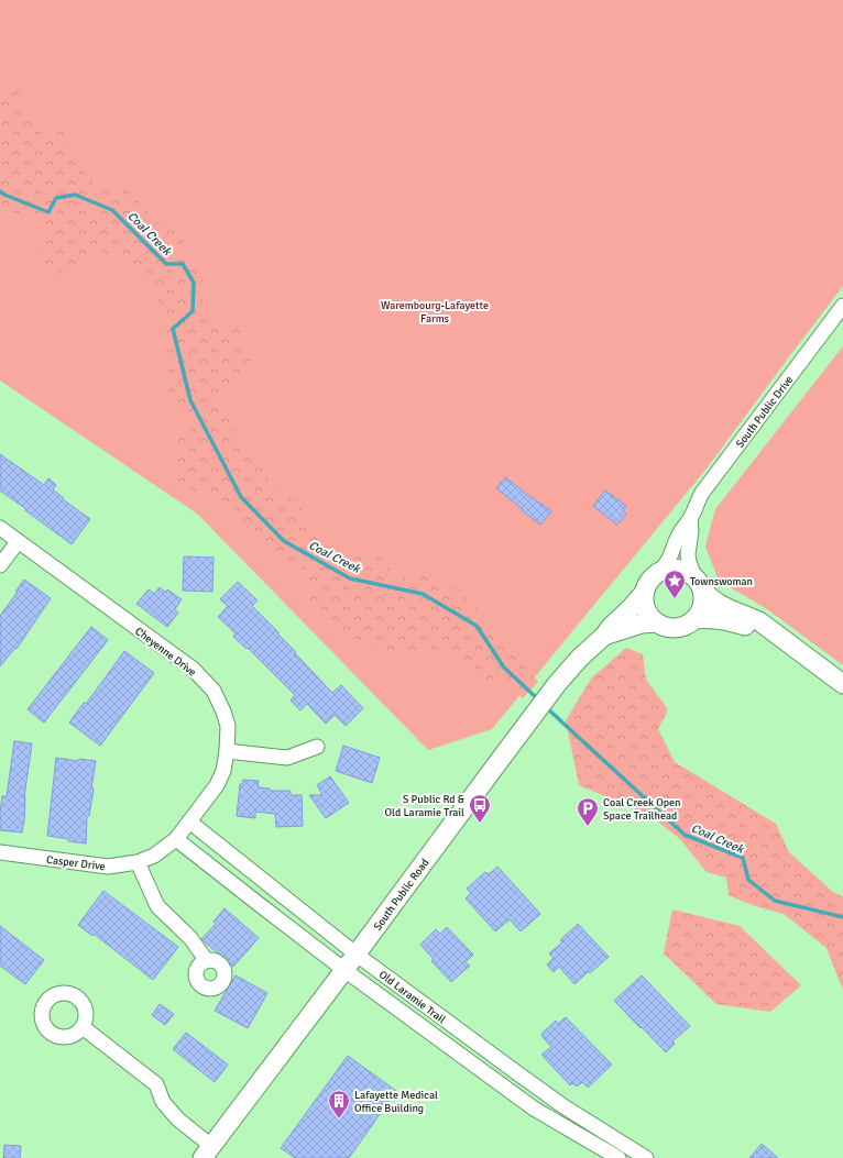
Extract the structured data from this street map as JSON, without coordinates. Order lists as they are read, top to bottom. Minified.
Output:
{"streets":{"street":["South Public Drive","Cheyenne Drive","Casper Drive","South Public Road","Old Laramie Trail"]},"crossings":[["Cheyenne Drive","Casper Drive"],["Cheyenne Drive","Old Laramie Trail"],["Casper Drive","Old Laramie Trail"],["South Public Road","Old Laramie Trail"]],"water":["Coal Creek"],"parks":["Warembourg-Lafayette Farms"],"places":{"place":["Townswoman"],"bus stop":["S Public Rd & Old Laramie Trail"],"parking":["Coal Creek Open Space Trailhead"],"building":["Lafayette Medical Office Building"]}}
